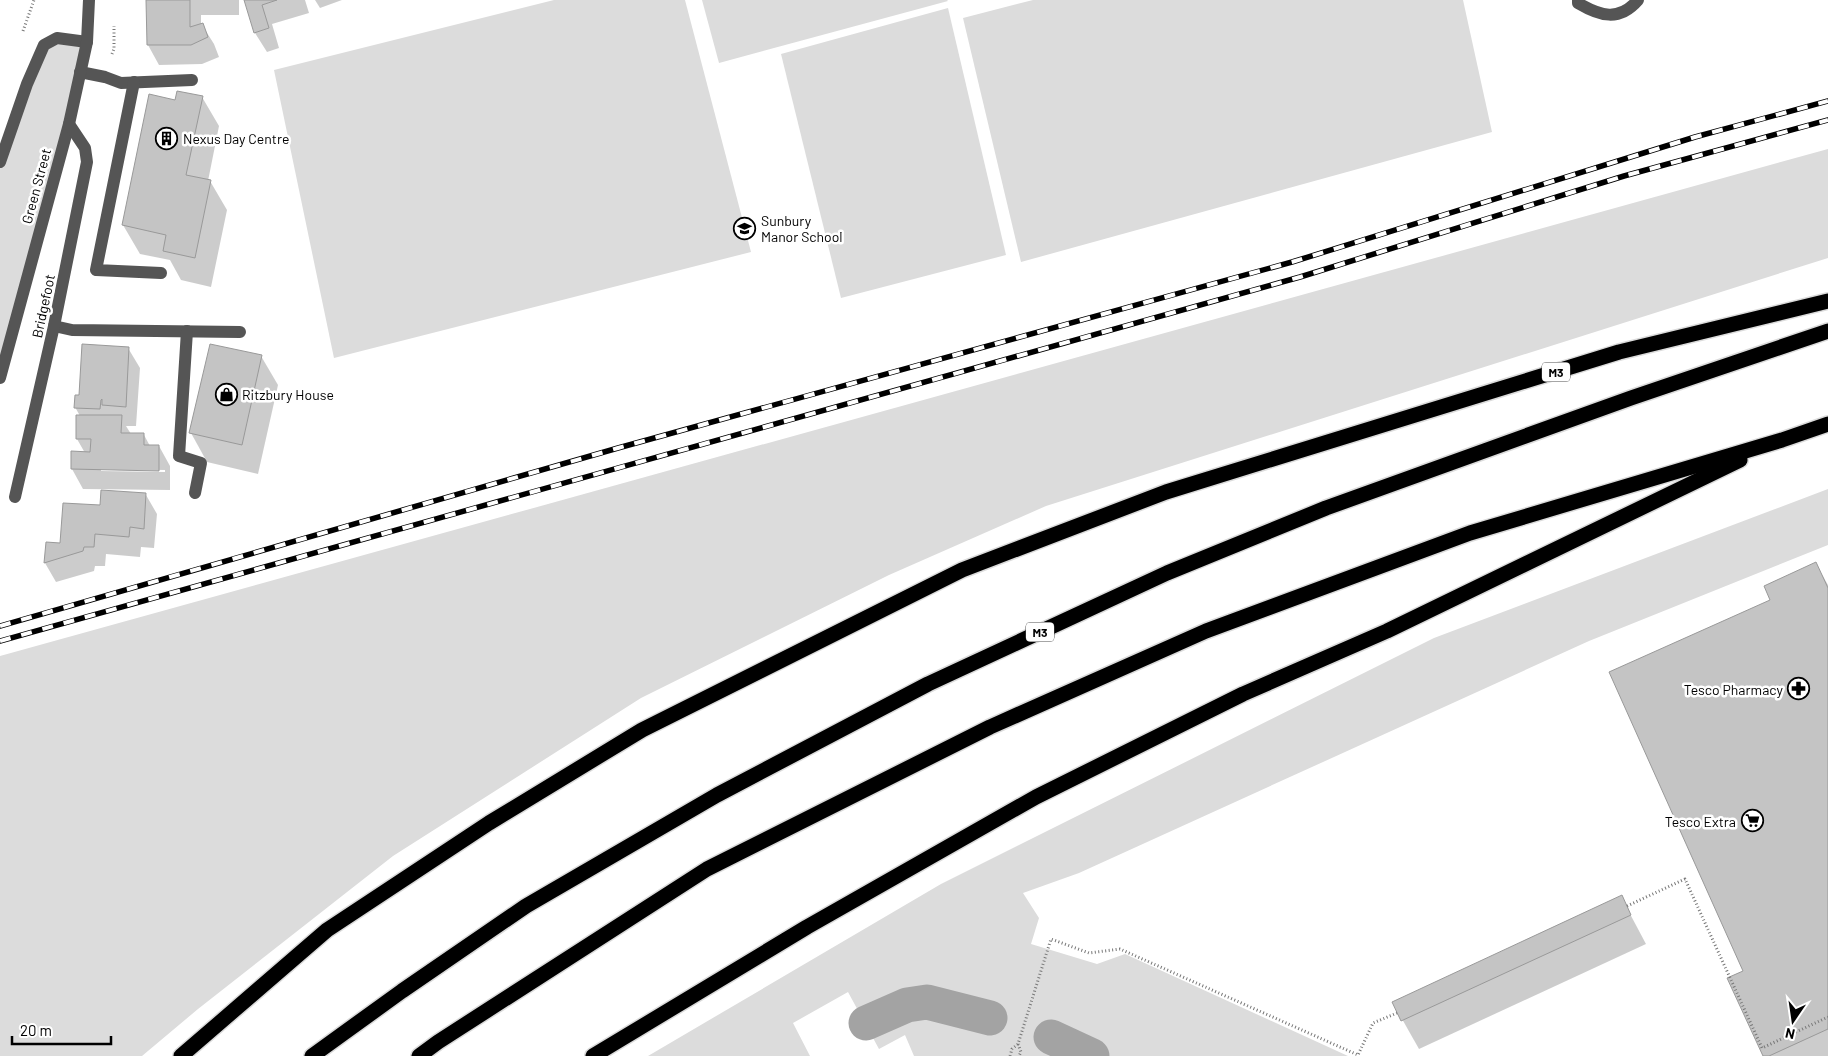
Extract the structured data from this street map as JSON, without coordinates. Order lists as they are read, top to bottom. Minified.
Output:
{"streets":{"highway":["M3"],"street":["Green Street","Bridgefoot"]},"crossings":[["Green Street","Bridgefoot"]],"places":{"building":["Nexus Day Centre"],"school or university":["Sunbury Manor School"],"shop":["Ritzbury House"],"pharmacy":["Tesco Pharmacy"],"supermarket":["Tesco Extra"]},"scale_bar":"20 m","north":"bottom"}
